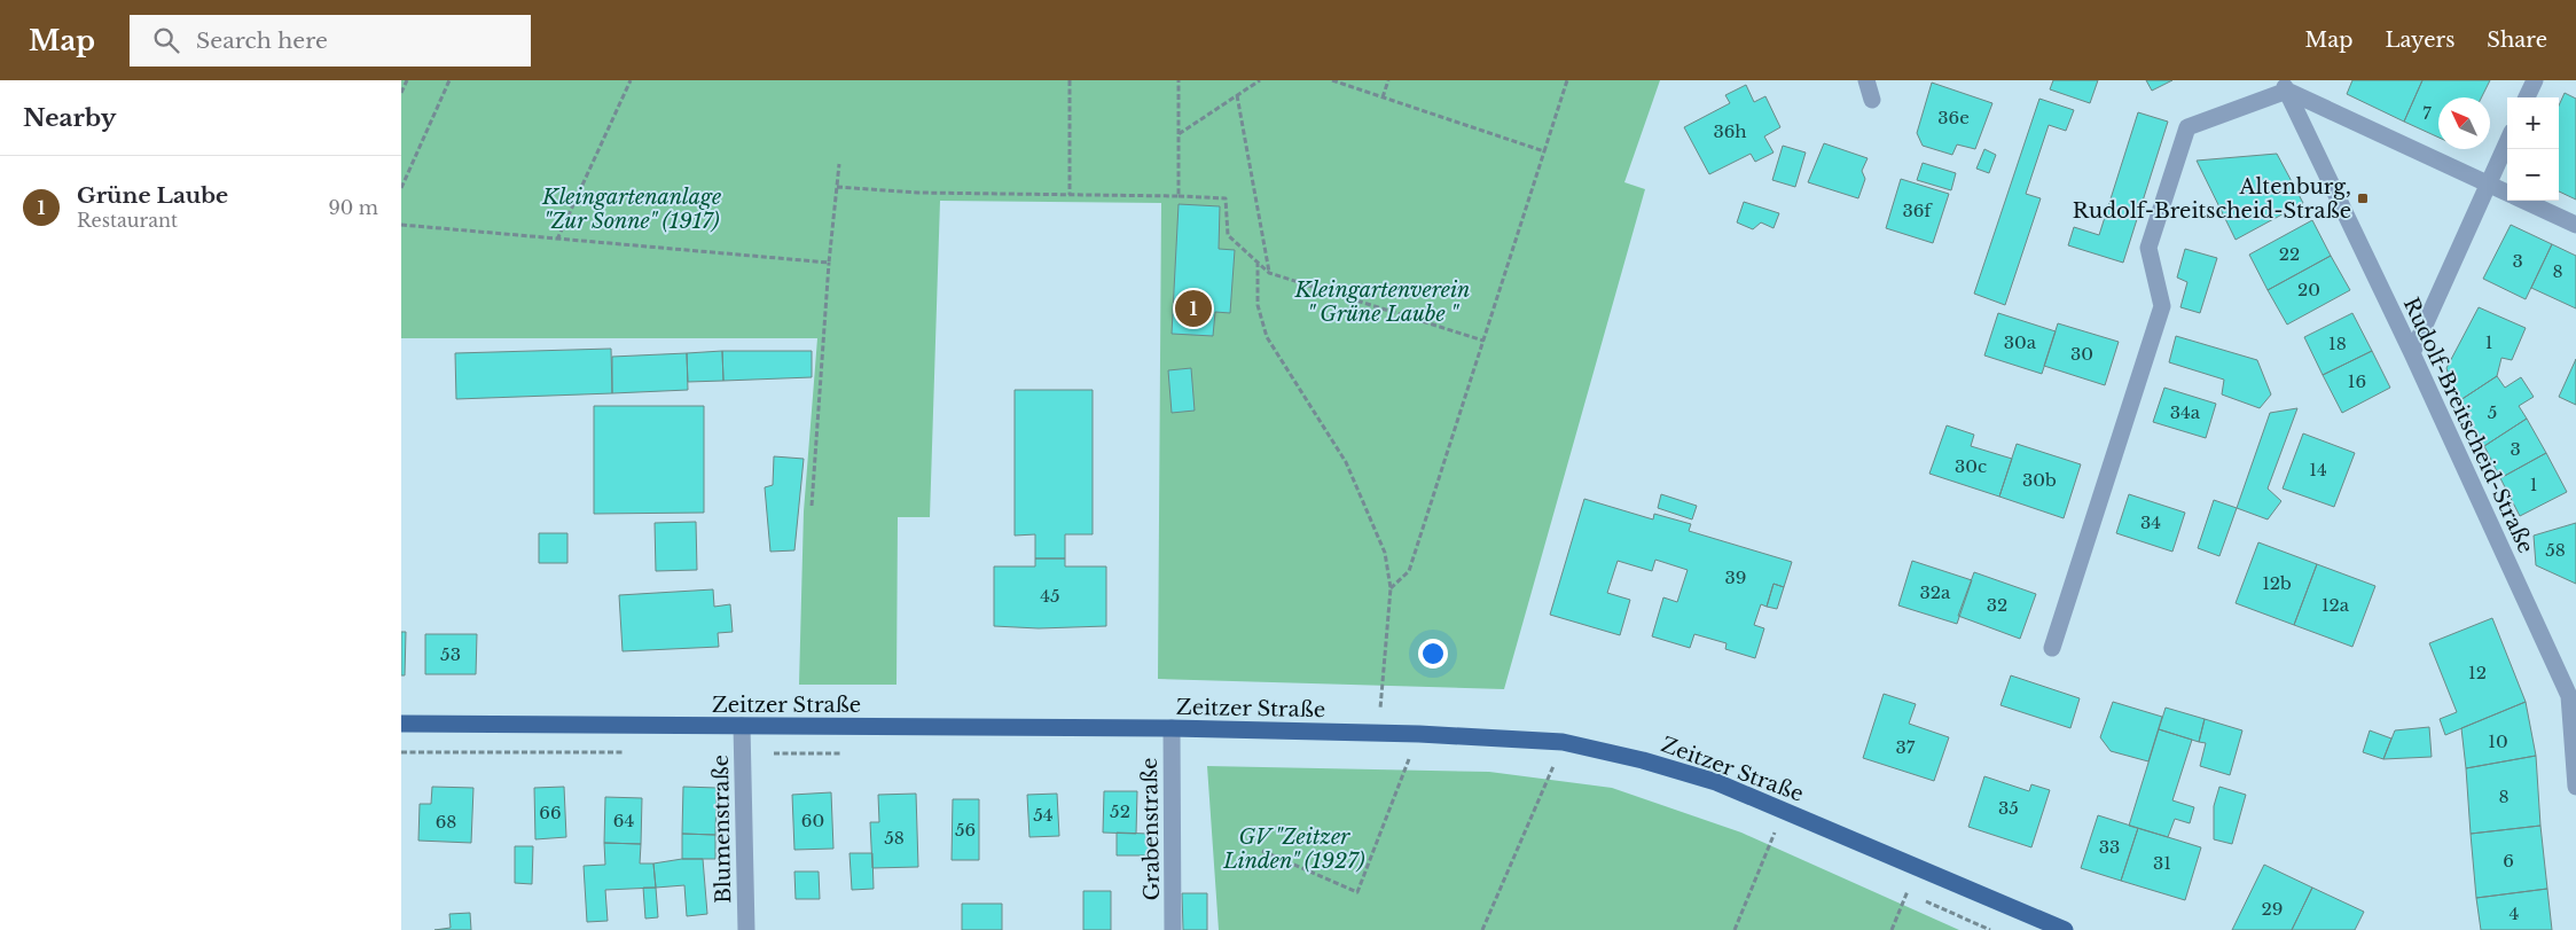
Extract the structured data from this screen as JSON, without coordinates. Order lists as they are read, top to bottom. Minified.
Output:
{"streets":{"main road":["Zeitzer Straße"],"street":["Rudolf-Breitscheid-Straße","Blumenstraße","Grabenstraße"]},"crossings":[["Zeitzer Straße","Blumenstraße"],["Zeitzer Straße","Grabenstraße"]],"parks":["Kleingartenanlage \"Zur Sonne\" (1917)","Kleingartenverein \" Grüne Laube \"","GV \"Zeitzer Linden\" (1927)"],"places":{"transit":["Altenburg, Rudolf-Breitscheid-Straße"]},"house_numbers":["7","36e","36h","36f","22","3","8","20","30a","1","18","30","16","34a","5","3","30c","14","30b","1","34","58","39","12b","32a","45","32","12a","53","12","10","37","8","35","52","66","54","64","60","68","56","58","33","6","31","29","4"],"north":"top left","page":{"header":"Map","search":"Search here","nav":["Map","Layers","Share"],"heading":"Nearby","map_buttons":["+","−"],"list":[{"mark":"1","name":"Grüne Laube","note":"Restaurant","value":"90 m"}],"pins":"1"}}
